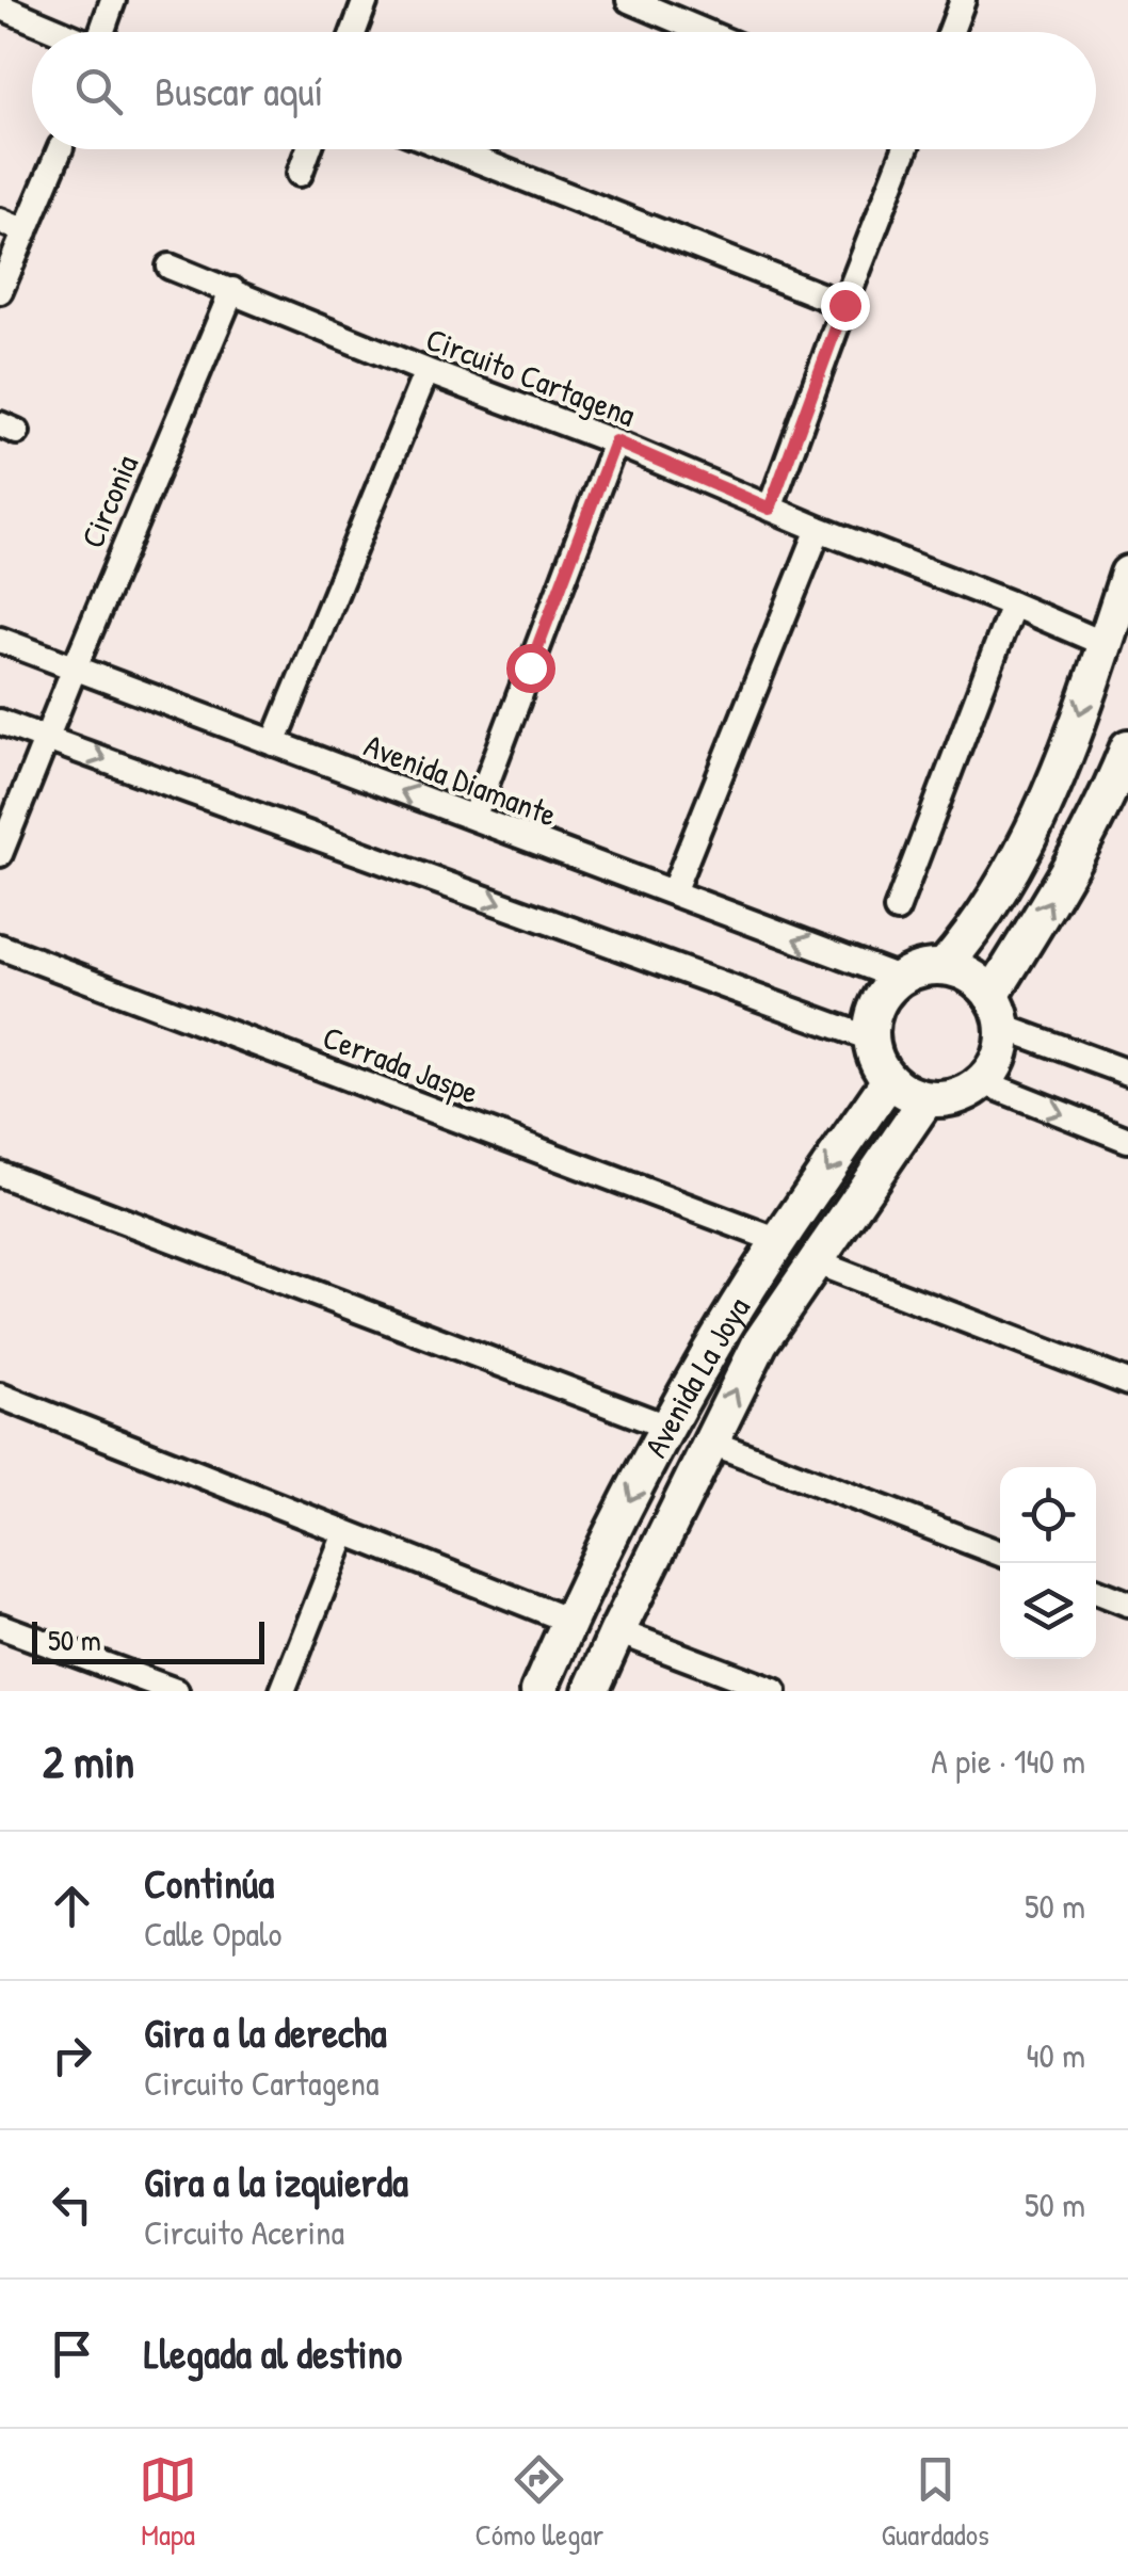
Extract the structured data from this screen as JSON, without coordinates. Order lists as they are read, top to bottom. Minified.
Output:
{"streets":{"street":["Circuito Cartagena","Circonia","Avenida Diamante","Cerrada Jaspe","Avenida La Joya"]},"crossings":[["Circuito Cartagena","Circonia"],["Circonia","Avenida Diamante"],["Avenida Diamante","Avenida La Joya"],["Cerrada Jaspe","Avenida La Joya"]],"scale_bar":"50 m","page":{"search":"Buscar aquí","scale":"50 m","heading":["2 min","A pie · 140 m"],"list":[["Continúa","Calle Opalo","50 m"],["Gira a la derecha","Circuito Cartagena","40 m"],["Gira a la izquierda","Circuito Acerina","50 m"],"Llegada al destino"],"nav":["Mapa","Cómo llegar","Guardados"]}}
